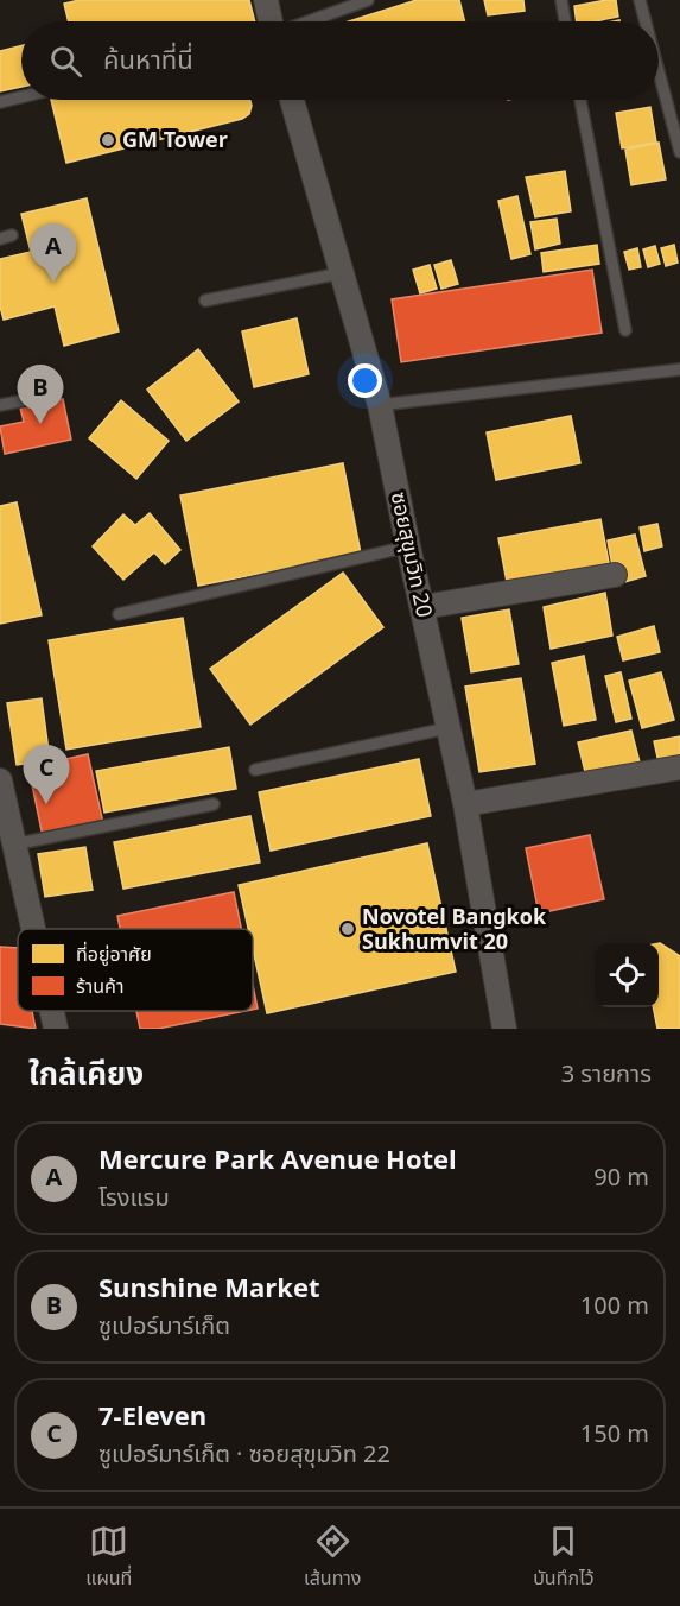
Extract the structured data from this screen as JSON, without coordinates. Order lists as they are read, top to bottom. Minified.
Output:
{"streets":{"street":["ซอยสุขุมวิท 20"]},"places":["GM Tower","Novotel Bangkok Sukhumvit 20"],"legend":["ที่อยู่อาศัย","ร้านค้า"],"page":{"search":"ค้นหาที่นี่","pins":["A","B","C"],"heading":["ใกล้เคียง","3 รายการ"],"list":[{"mark":"A","name":"Mercure Park Avenue Hotel","note":"โรงแรม","value":"90 m"},{"mark":"B","name":"Sunshine Market","note":"ซูเปอร์มาร์เก็ต","value":"100 m"},{"mark":"C","name":"7-Eleven","note":"ซูเปอร์มาร์เก็ต · ซอยสุขุมวิท 22","value":"150 m"}],"nav":["แผนที่","เส้นทาง","บันทึกไว้"]}}
